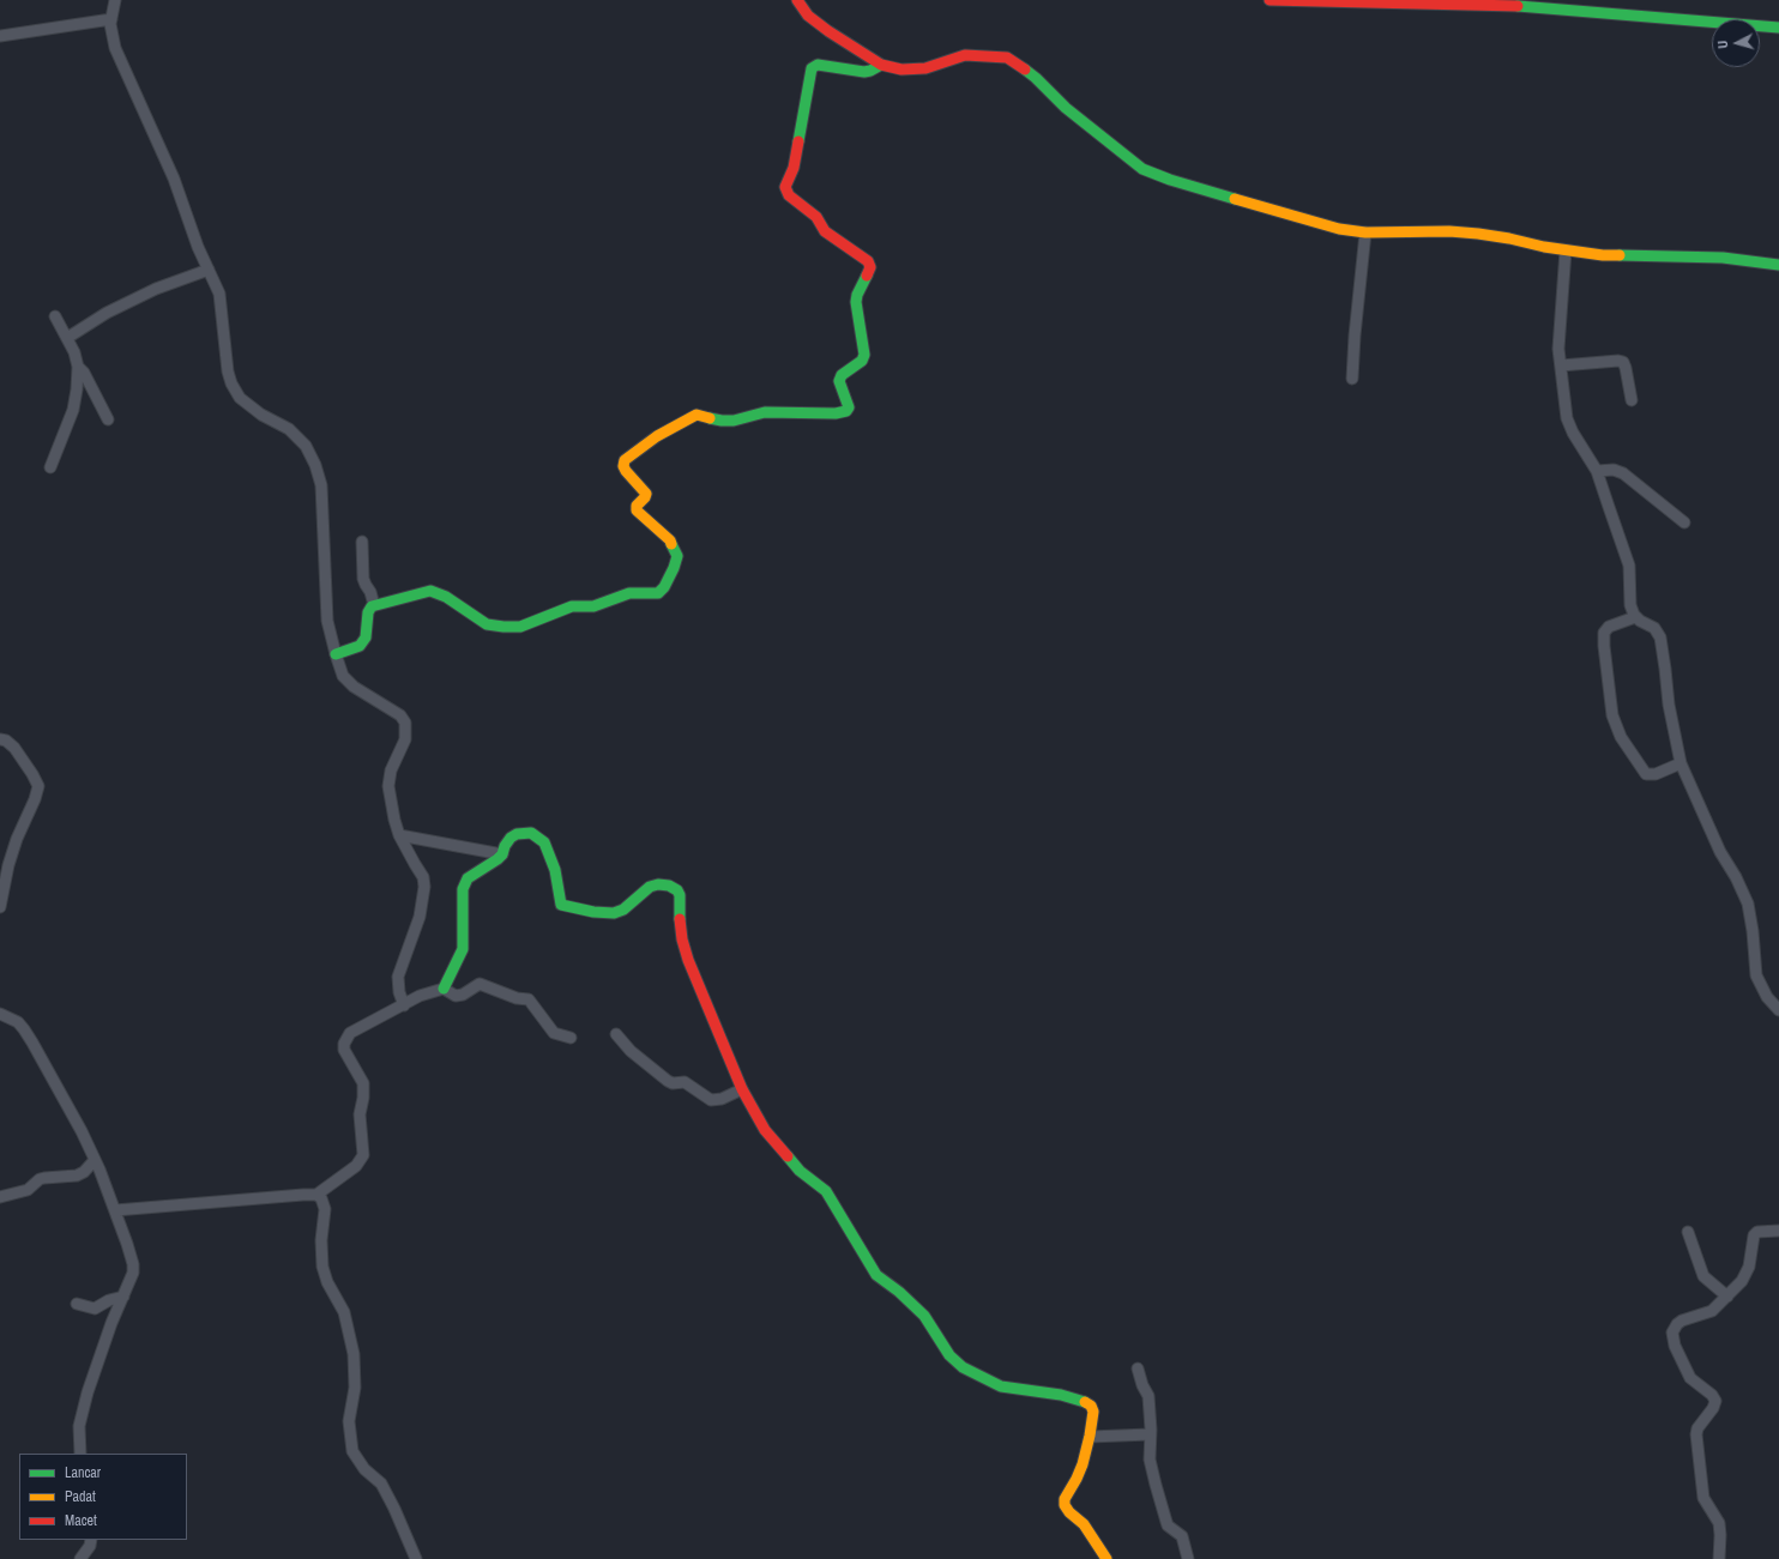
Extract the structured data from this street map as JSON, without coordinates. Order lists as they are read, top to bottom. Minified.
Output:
{"legend":["Lancar","Padat","Macet"],"north":"left"}
